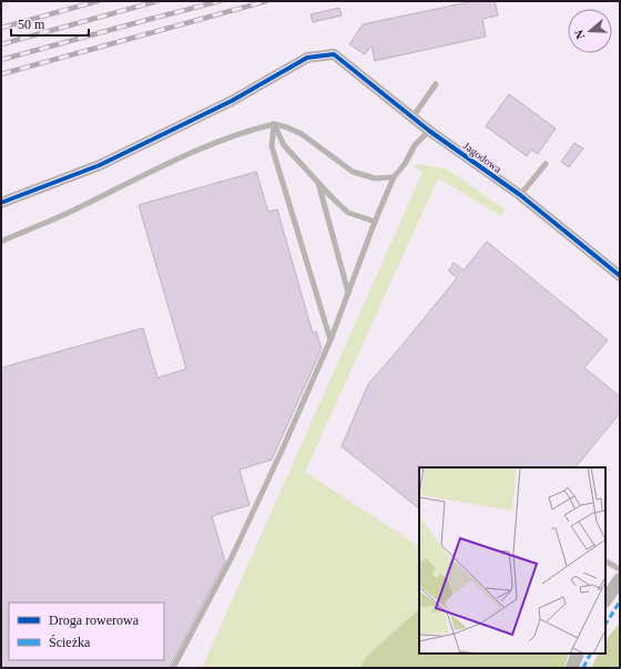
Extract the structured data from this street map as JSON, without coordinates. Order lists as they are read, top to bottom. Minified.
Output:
{"streets":{"street":["Jagodowa"]},"legend":["Droga rowerowa","Ścieżka"],"scale_bar":"50 m","north":"left"}
